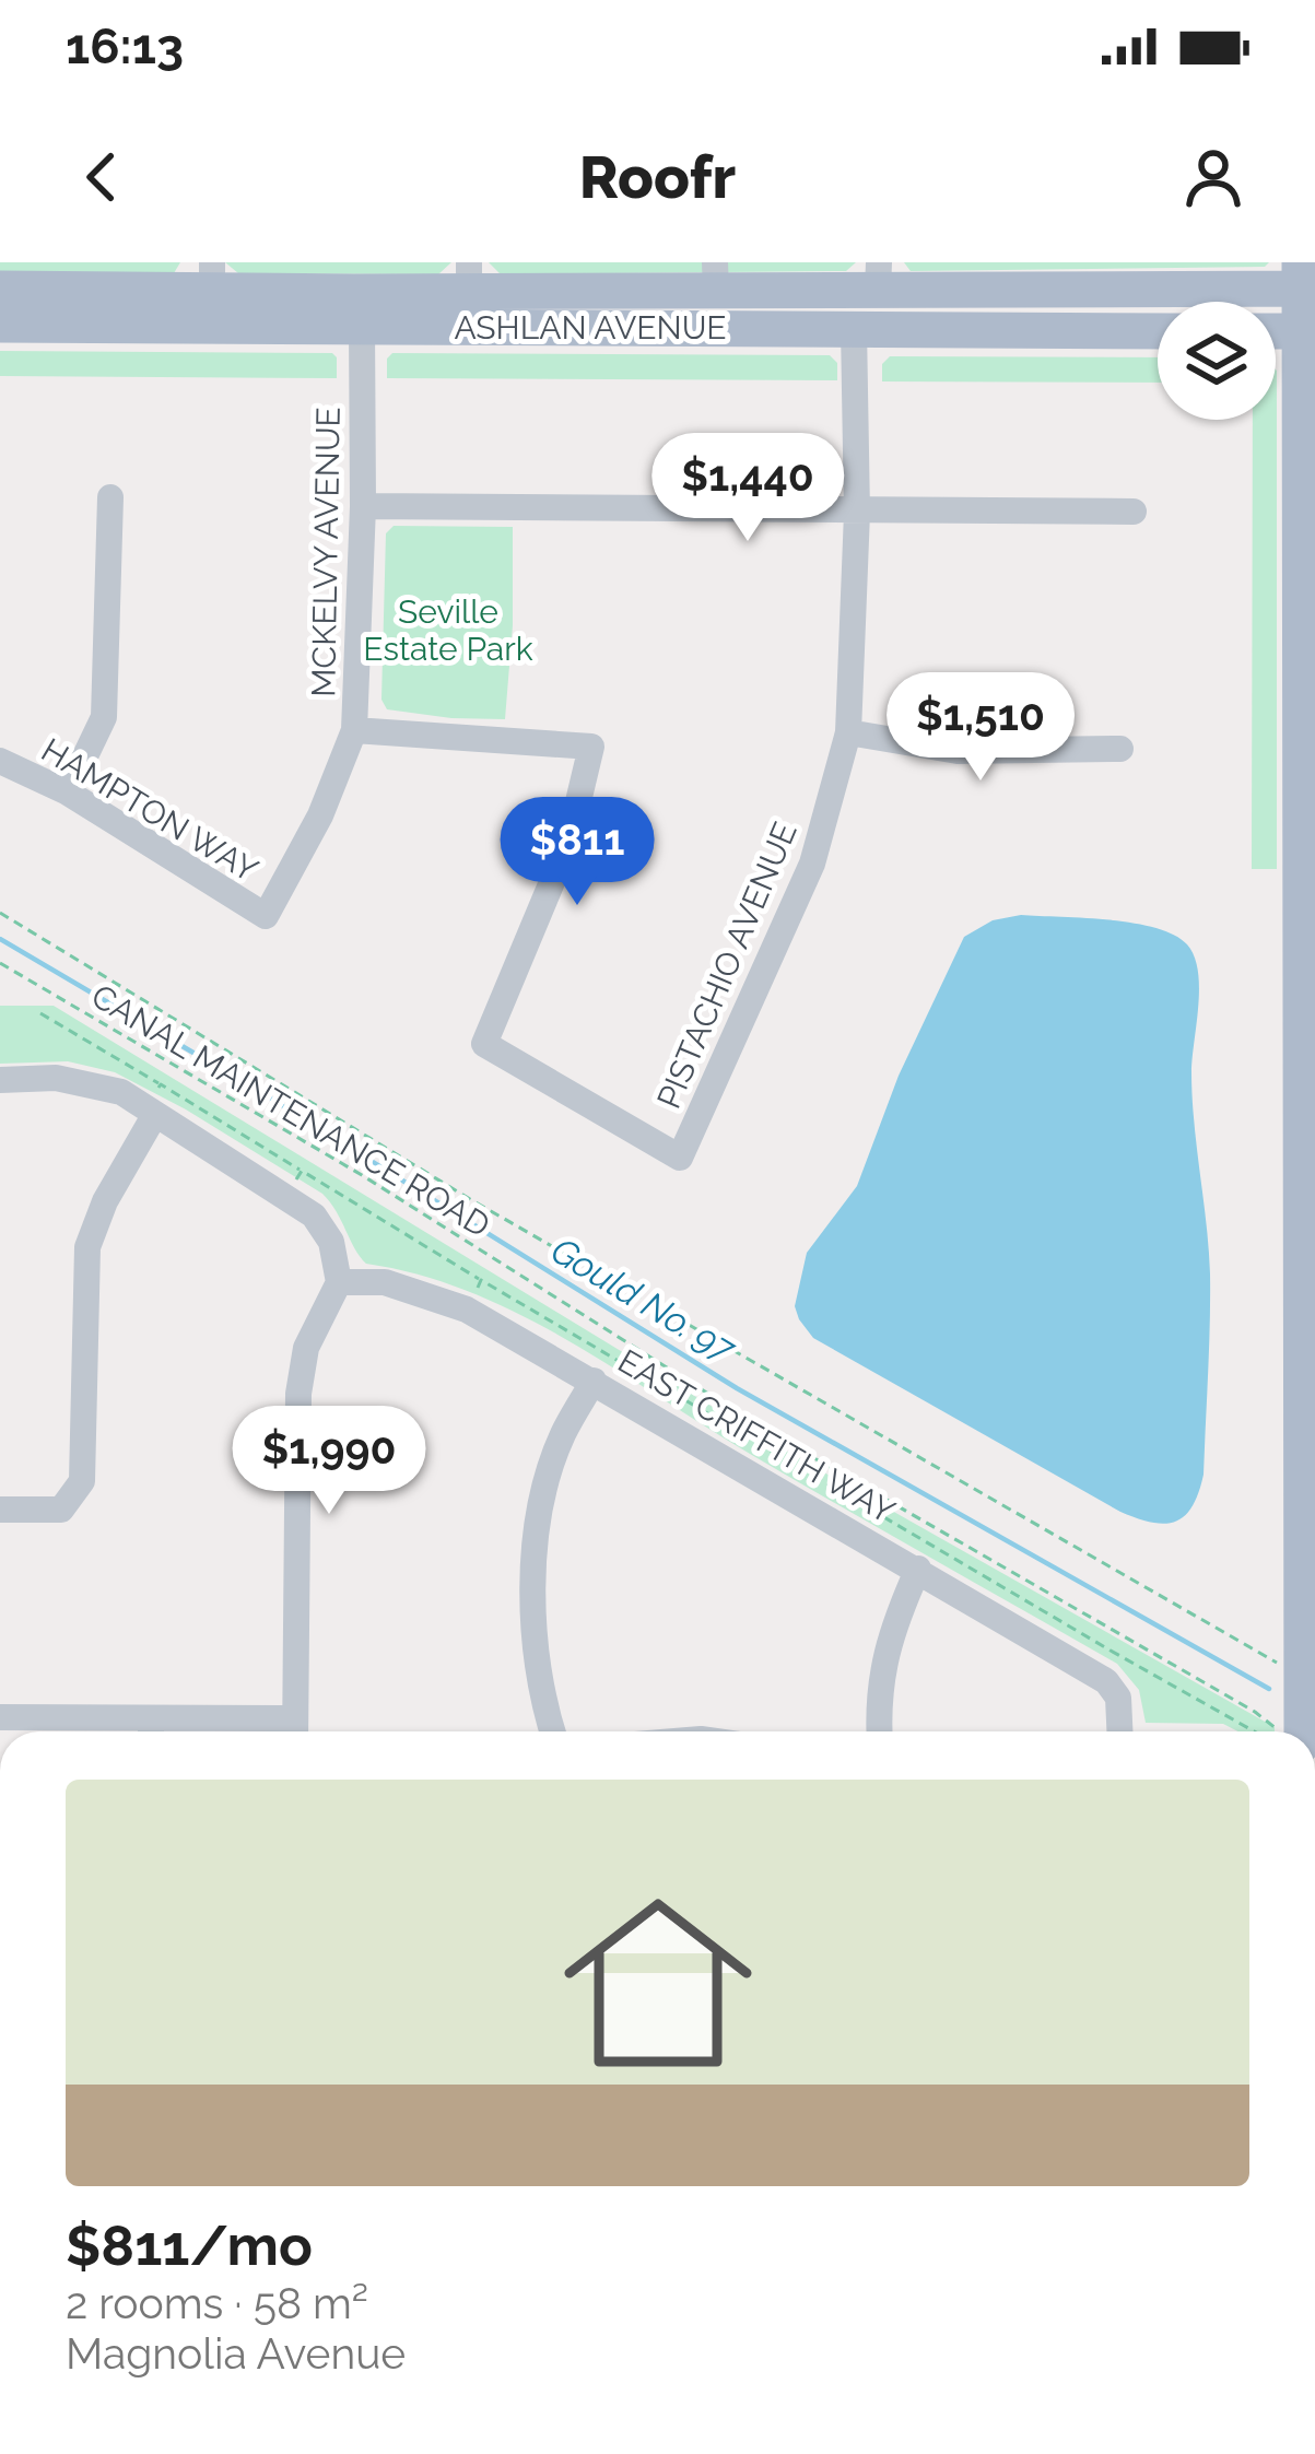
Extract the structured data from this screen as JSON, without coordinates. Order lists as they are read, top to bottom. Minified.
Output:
{"streets":{"main road":["ASHLAN AVENUE"],"street":["MCKELVY AVENUE","HAMPTON WAY","PISTACHIO AVENUE","EAST CRIFFITH WAY"],"path":["CANAL MAINTENANCE ROAD"]},"crossings":[["ASHLAN AVENUE","MCKELVY AVENUE"],["ASHLAN AVENUE","PISTACHIO AVENUE"],["MCKELVY AVENUE","HAMPTON WAY"],["MCKELVY AVENUE","PISTACHIO AVENUE"]],"water":["Gould No. 97"],"parks":["Seville Estate Park"],"page":{"status":"16:13","header":"Roofr","price":["$1,440","$1,510","$811","$1,990"],"list":[{"name":"$811/mo","note":"2 rooms · 58 m² · Magnolia Avenue"}]}}
